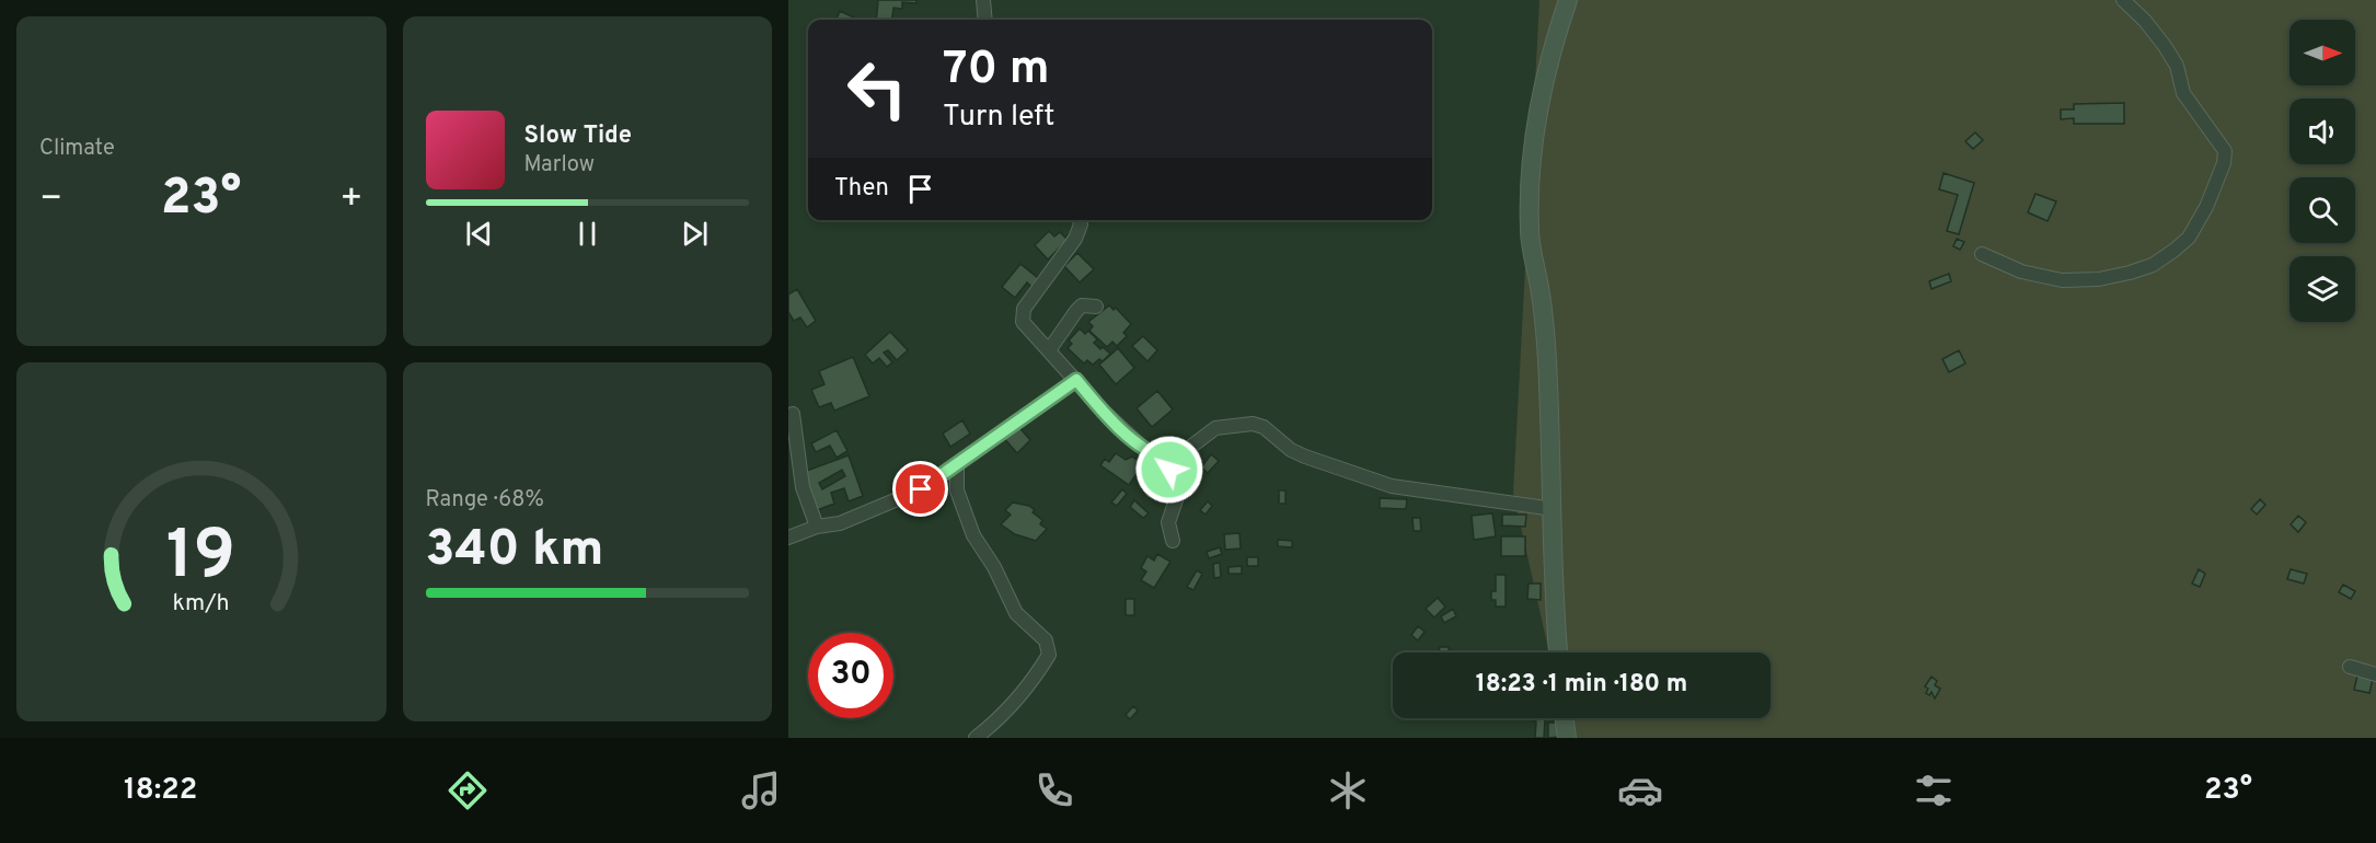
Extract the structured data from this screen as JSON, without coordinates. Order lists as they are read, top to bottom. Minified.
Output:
{"north":"right","page":{"tile":["Climate",["Range · 68%","340 km"]],"turn":["70 m","Turn left"],"song":["Slow Tide","Marlow"],"then":"Then","heat":["−","23°","+"],"limit":"30","trip":"18:23 · 1 min · 180 m","tabs":["18:22","23°"],"gauge":["19","km/h"]}}
